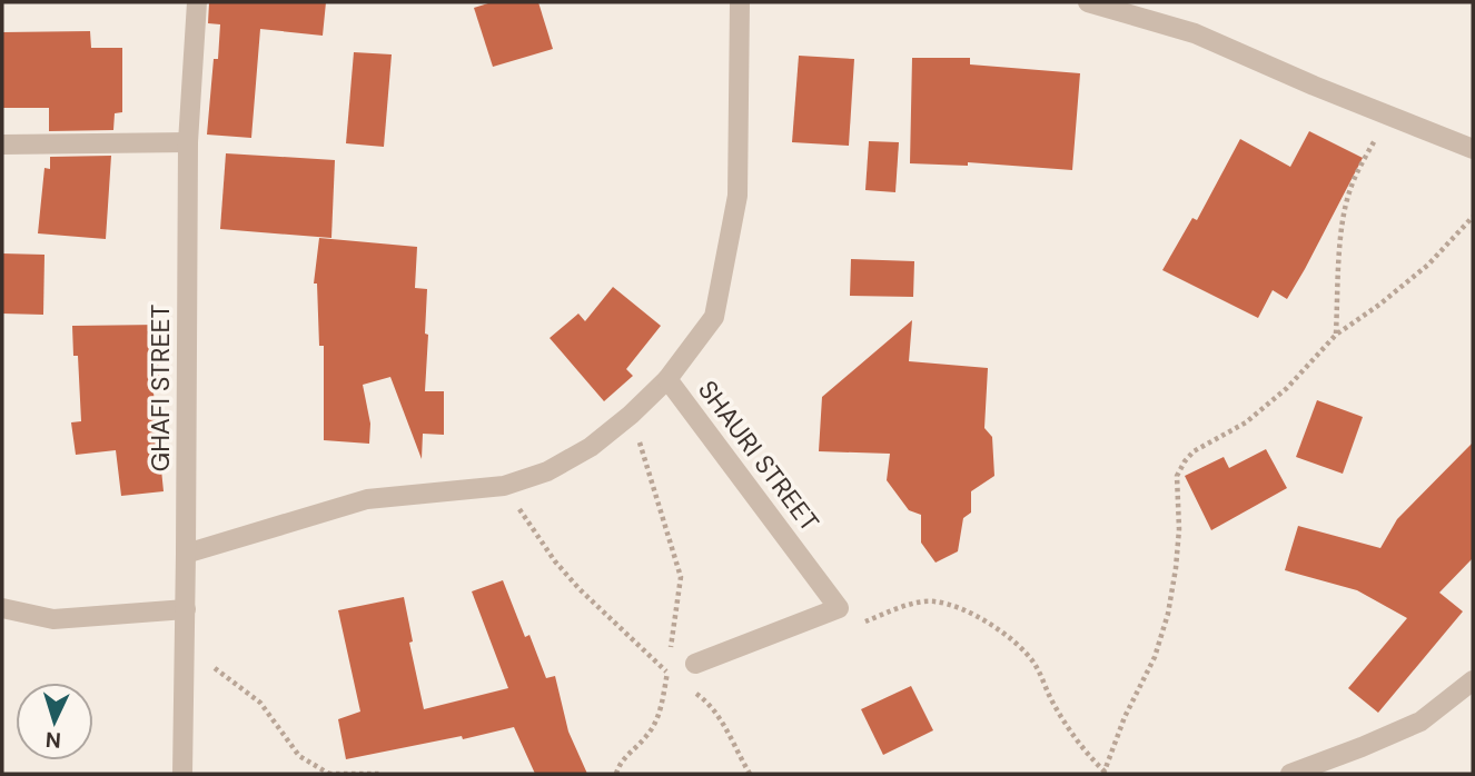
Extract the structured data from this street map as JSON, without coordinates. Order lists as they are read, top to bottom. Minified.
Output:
{"streets":{"street":["GHAFI STREET","SHAURI STREET"]},"north":"bottom"}
